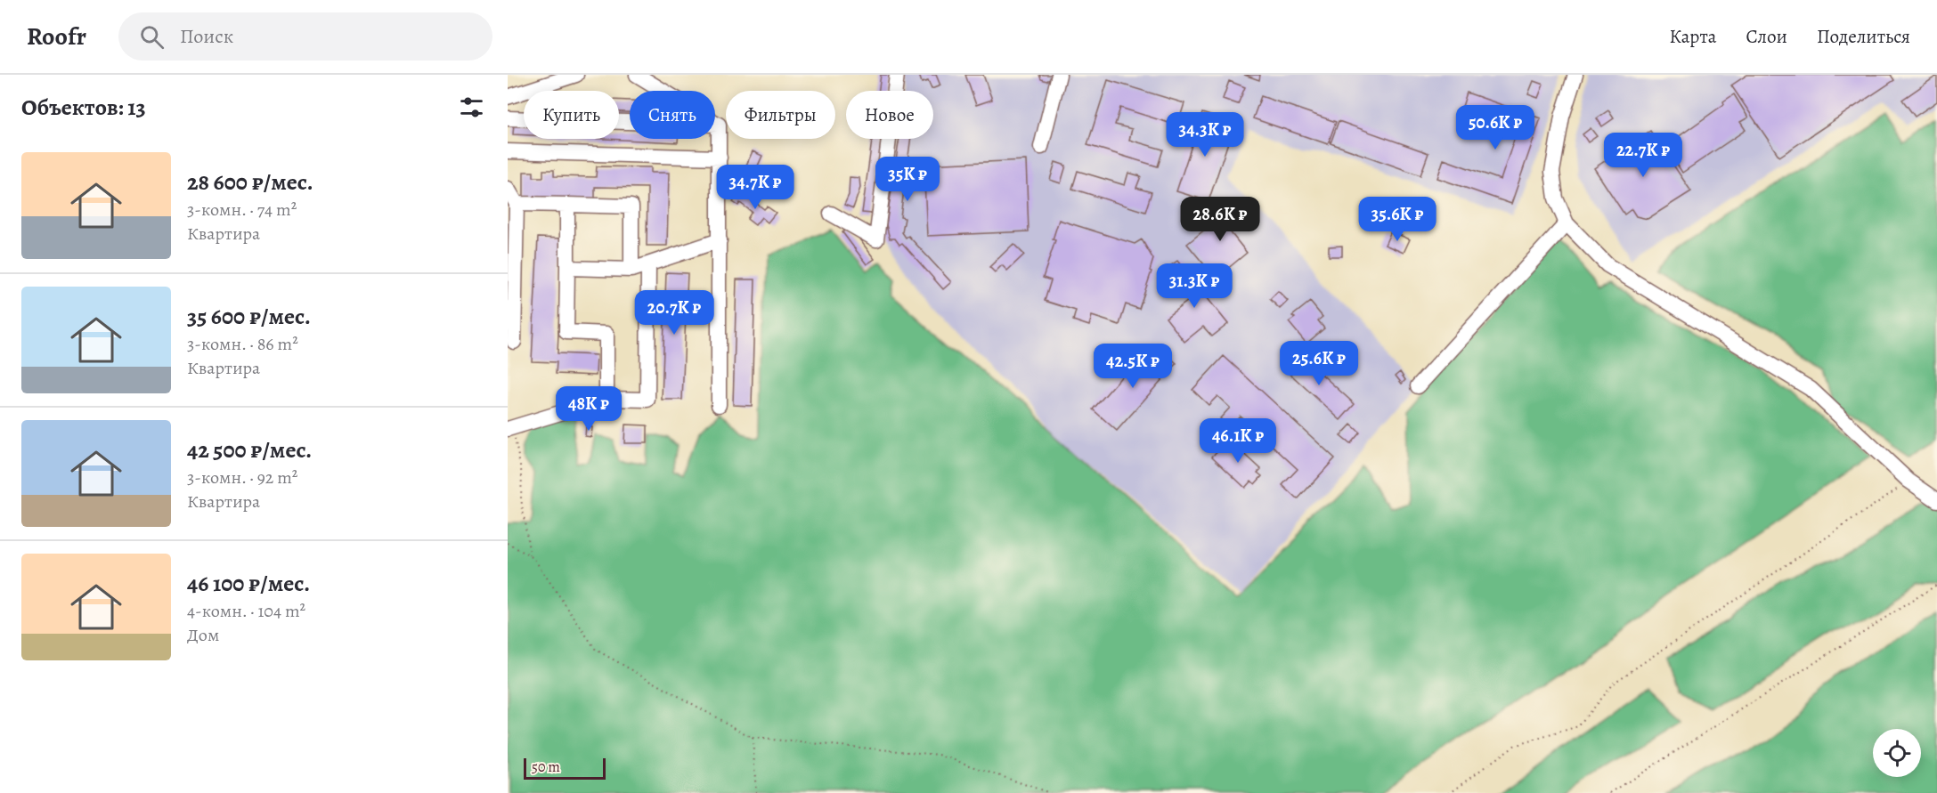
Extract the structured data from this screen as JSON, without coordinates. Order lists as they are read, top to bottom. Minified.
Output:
{"scale_bar":"50 m","page":{"header":"Roofr","search":"Поиск","nav":["Карта","Слои","Поделиться"],"heading":"Объектов: 13","chip":["Купить","Снять","Фильтры","Новое"],"price":["50.6K ₽","34.3K ₽","22.7K ₽","35K ₽","34.7K ₽","28.6K ₽","35.6K ₽","31.3K ₽","20.7K ₽","25.6K ₽","42.5K ₽","48K ₽","46.1K ₽"],"list":[{"name":"28 600 ₽/мес.","note":"3-комн. · 74 m² · Квартира"},{"name":"35 600 ₽/мес.","note":"3-комн. · 86 m² · Квартира"},{"name":"42 500 ₽/мес.","note":"3-комн. · 92 m² · Квартира"},{"name":"46 100 ₽/мес.","note":"4-комн. · 104 m² · Дом"}],"scale":"50 m"}}
